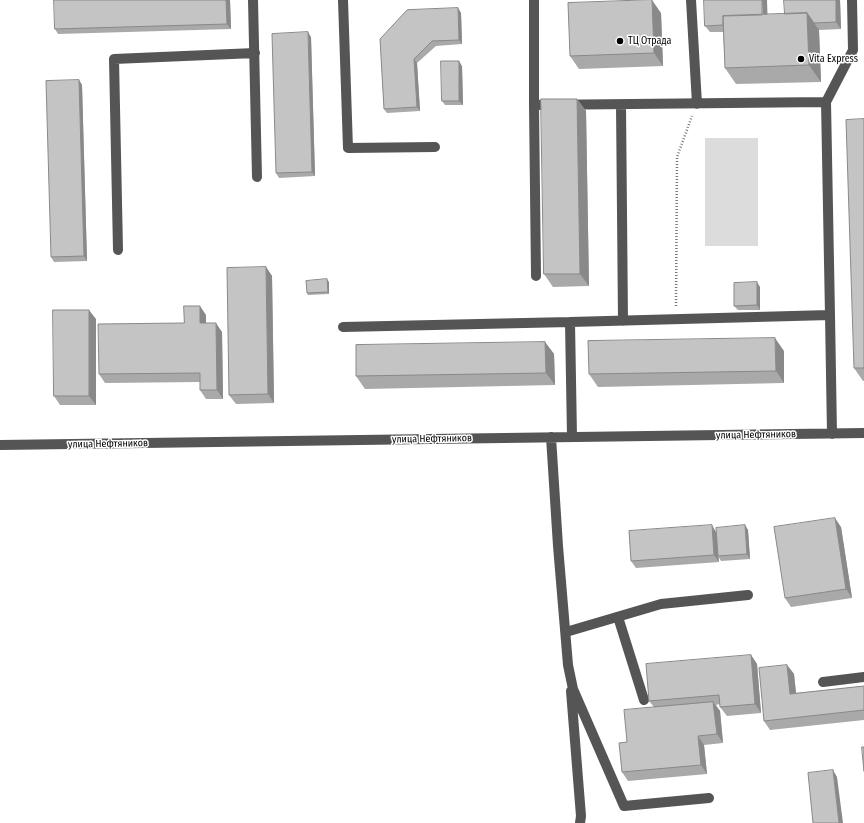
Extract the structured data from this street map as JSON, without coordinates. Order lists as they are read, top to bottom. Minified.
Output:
{"streets":{"street":["улица Нефтяников"]},"places":["ТЦ Отрада","Vita Express"]}
